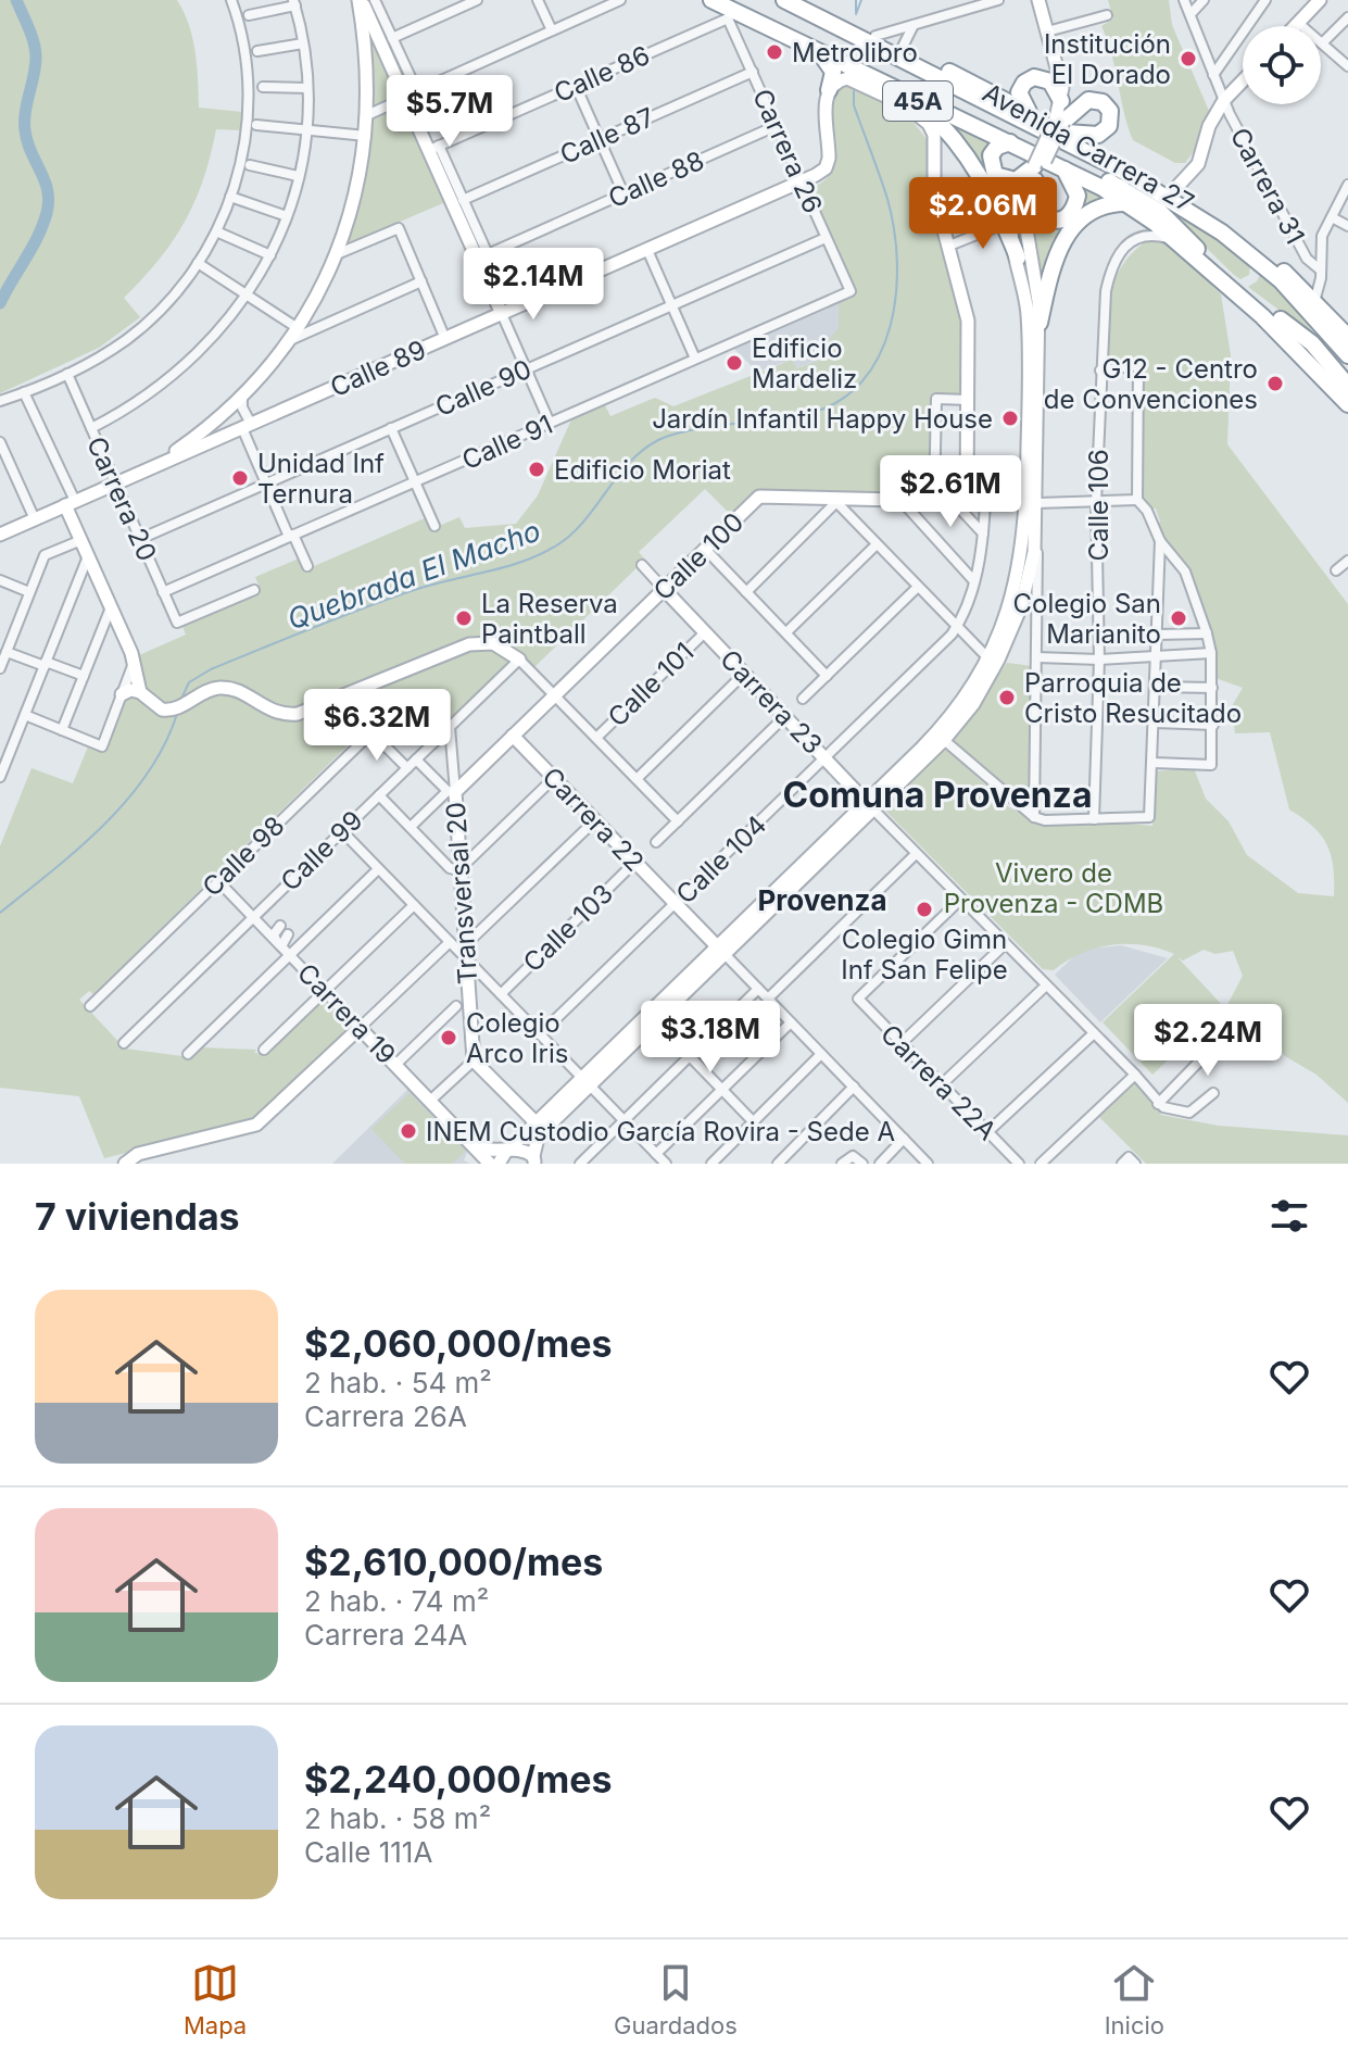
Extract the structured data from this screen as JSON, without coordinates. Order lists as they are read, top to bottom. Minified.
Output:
{"streets":{"highway":["45A","Avenida Carrera 27"],"street":["Calle 86","Calle 87","Carrera 26","Calle 88","Carrera 31","Calle 89","Calle 90","Calle 91","Carrera 20","Calle 106","Calle 100","Calle 101","Carrera 23","Carrera 22","Calle 99","Calle 98","Calle 104","Transversal 20","Calle 103","Carrera 19","Carrera 22A"]},"crossings":[["Calle 86","45A"],["Calle 86","Avenida Carrera 27"],["Calle 86","Carrera 26"],["45A","Avenida Carrera 27"],["45A","Carrera 26"],["Calle 87","Carrera 26"],["Calle 87","Calle 88"],["Avenida Carrera 27","Carrera 26"],["Avenida Carrera 27","Carrera 31"],["Avenida Carrera 27","Calle 106"],["Carrera 26","Calle 88"],["Carrera 26","Calle 89"],["Carrera 26","Calle 90"],["Carrera 26","Calle 91"],["Calle 89","Carrera 20"],["Calle 90","Carrera 20"],["Calle 91","Carrera 20"],["Calle 100","Carrera 23"],["Calle 100","Carrera 22"],["Calle 100","Transversal 20"],["Calle 101","Carrera 23"],["Carrera 23","Calle 104"],["Carrera 23","Carrera 22A"],["Carrera 22","Calle 104"],["Carrera 22","Calle 103"],["Calle 99","Calle 98"],["Calle 99","Transversal 20"],["Calle 99","Carrera 19"],["Calle 98","Carrera 19"]],"districts":["Comuna Provenza","Provenza"],"water":["Quebrada El Macho"],"parks":["Vivero de Provenza - CDMB"],"places":["Metrolibro","Institución El Dorado","Edificio Mardeliz","G12 - Centro de Convenciones","Jardín Infantil Happy House","Edificio Moriat","Unidad Inf Ternura","La Reserva Paintball","Colegio San Marianito","Parroquia de Cristo Resucitado","Colegio Gimn Inf San Felipe","Colegio Arco Iris","INEM Custodio García Rovira - Sede A"],"page":{"price":["$5.7M","$2.06M","$2.14M","$2.61M","$6.32M","$3.18M","$2.24M"],"heading":"7 viviendas","list":[{"name":"$2,060,000/mes","note":"2 hab. · 54 m² · Carrera 26A"},{"name":"$2,610,000/mes","note":"2 hab. · 74 m² · Carrera 24A"},{"name":"$2,240,000/mes","note":"2 hab. · 58 m² · Calle 111A"}],"tabs":["Mapa","Guardados","Inicio"]}}
